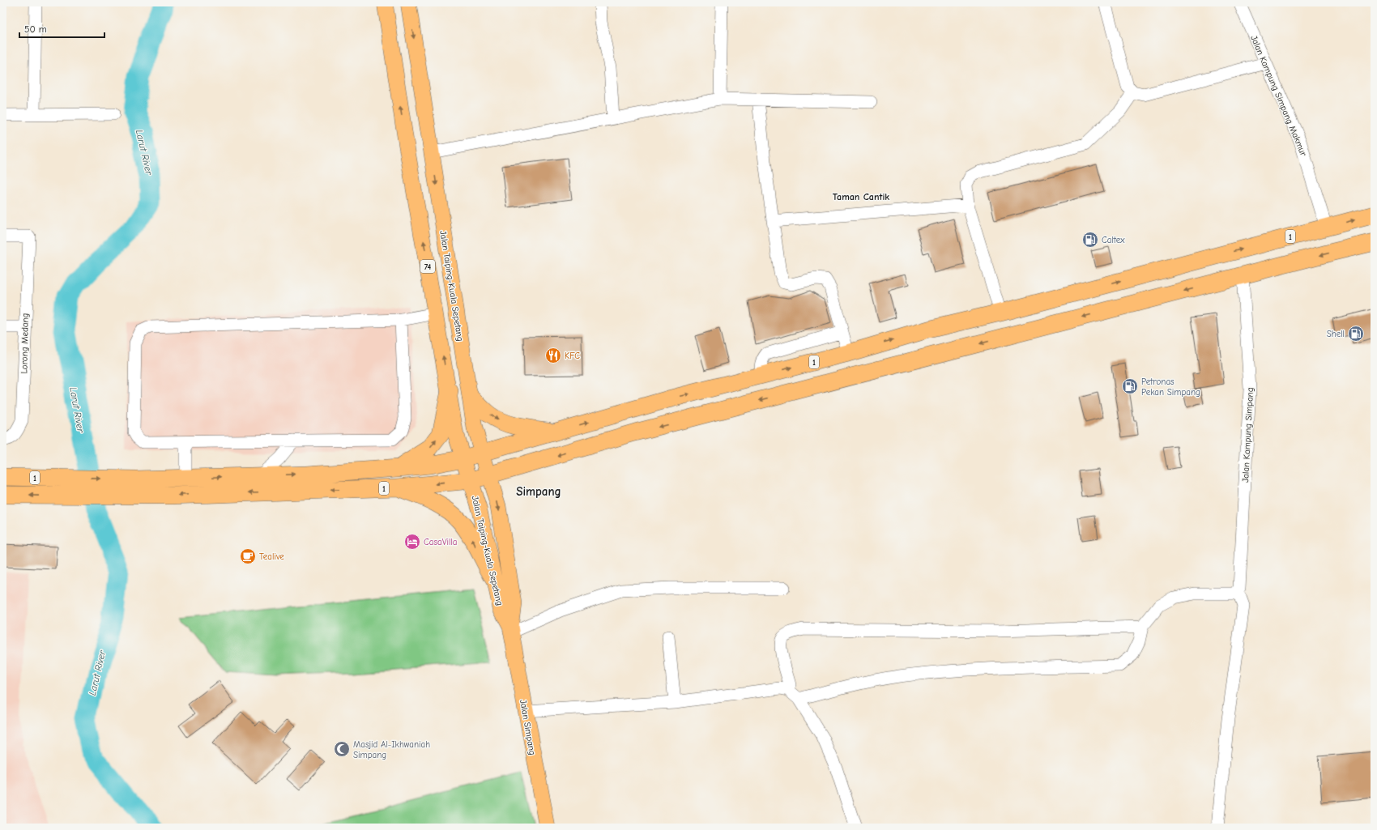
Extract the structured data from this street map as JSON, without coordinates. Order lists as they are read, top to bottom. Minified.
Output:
{"streets":{"highway":["1"],"main road":["74","Jalan Taiping-Kuala Sepetang","Jalan Simpang"],"street":["Jalan Kampung Simpang Makmur","Lorong Medang","Jalan Kampung Simpang"]},"crossings":[["Jalan Kampung Simpang Makmur","1"],["1","Jalan Taiping-Kuala Sepetang"],["1","Jalan Kampung Simpang"],["Jalan Taiping-Kuala Sepetang","Jalan Simpang"]],"districts":["Taman Cantik","Simpang"],"water":["Larut River"],"places":{"fuel station":["Caltex","Shell","Petronas Pekan Simpang"],"restaurant":["KFC"],"hotel":["CasaVilla"],"cafe":["Tealive"],"mosque":["Masjid Al-Ikhwaniah Simpang"]},"scale_bar":"50 m"}
